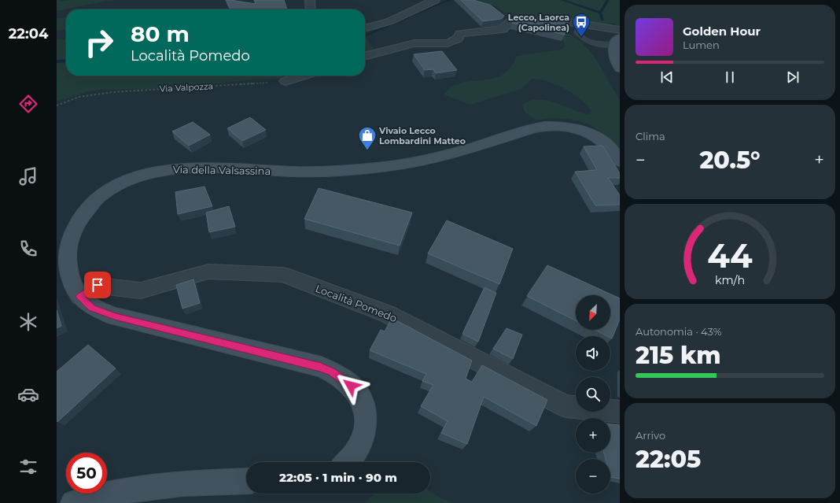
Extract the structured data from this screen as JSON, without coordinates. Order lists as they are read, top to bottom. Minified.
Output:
{"streets":{"main road":["Via della Valsassina"],"street":["Località Pomedo"],"path":["Via Valpozza"]},"crossings":[["Via della Valsassina","Località Pomedo"]],"places":{"bus stop":["Lecco, Laorca (Capolinea)"],"shop":["Vivaio Lecco Lombardini Matteo"]},"north":"bottom left","page":{"tabs":"22:04","turn":["80 m","Località Pomedo"],"song":["Golden Hour","Lumen"],"tile":["Clima",["Autonomia · 43%","215 km"],["Arrivo","22:05"]],"heat":["−","20.5°","+"],"map_buttons":["+","−"],"limit":"50","trip":"22:05 · 1 min · 90 m","gauge":["44","km/h"]}}
